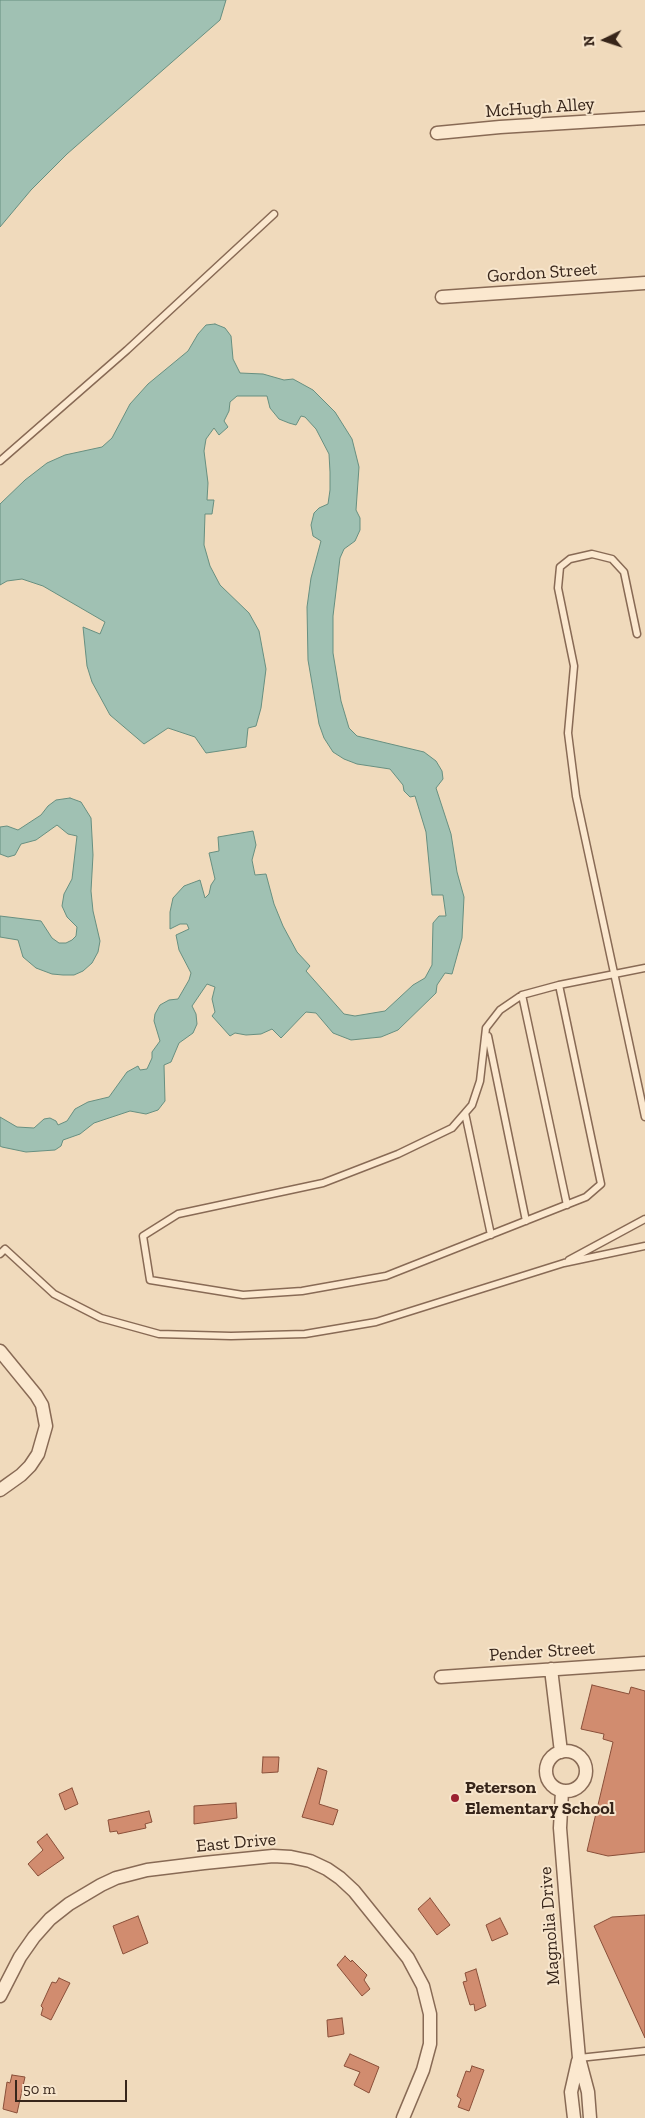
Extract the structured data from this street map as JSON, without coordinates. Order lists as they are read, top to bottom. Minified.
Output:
{"streets":{"street":["McHugh Alley","Gordon Street","Pender Street","East Drive","Magnolia Drive"]},"places":["Peterson Elementary School"],"scale_bar":"50 m","north":"left"}
